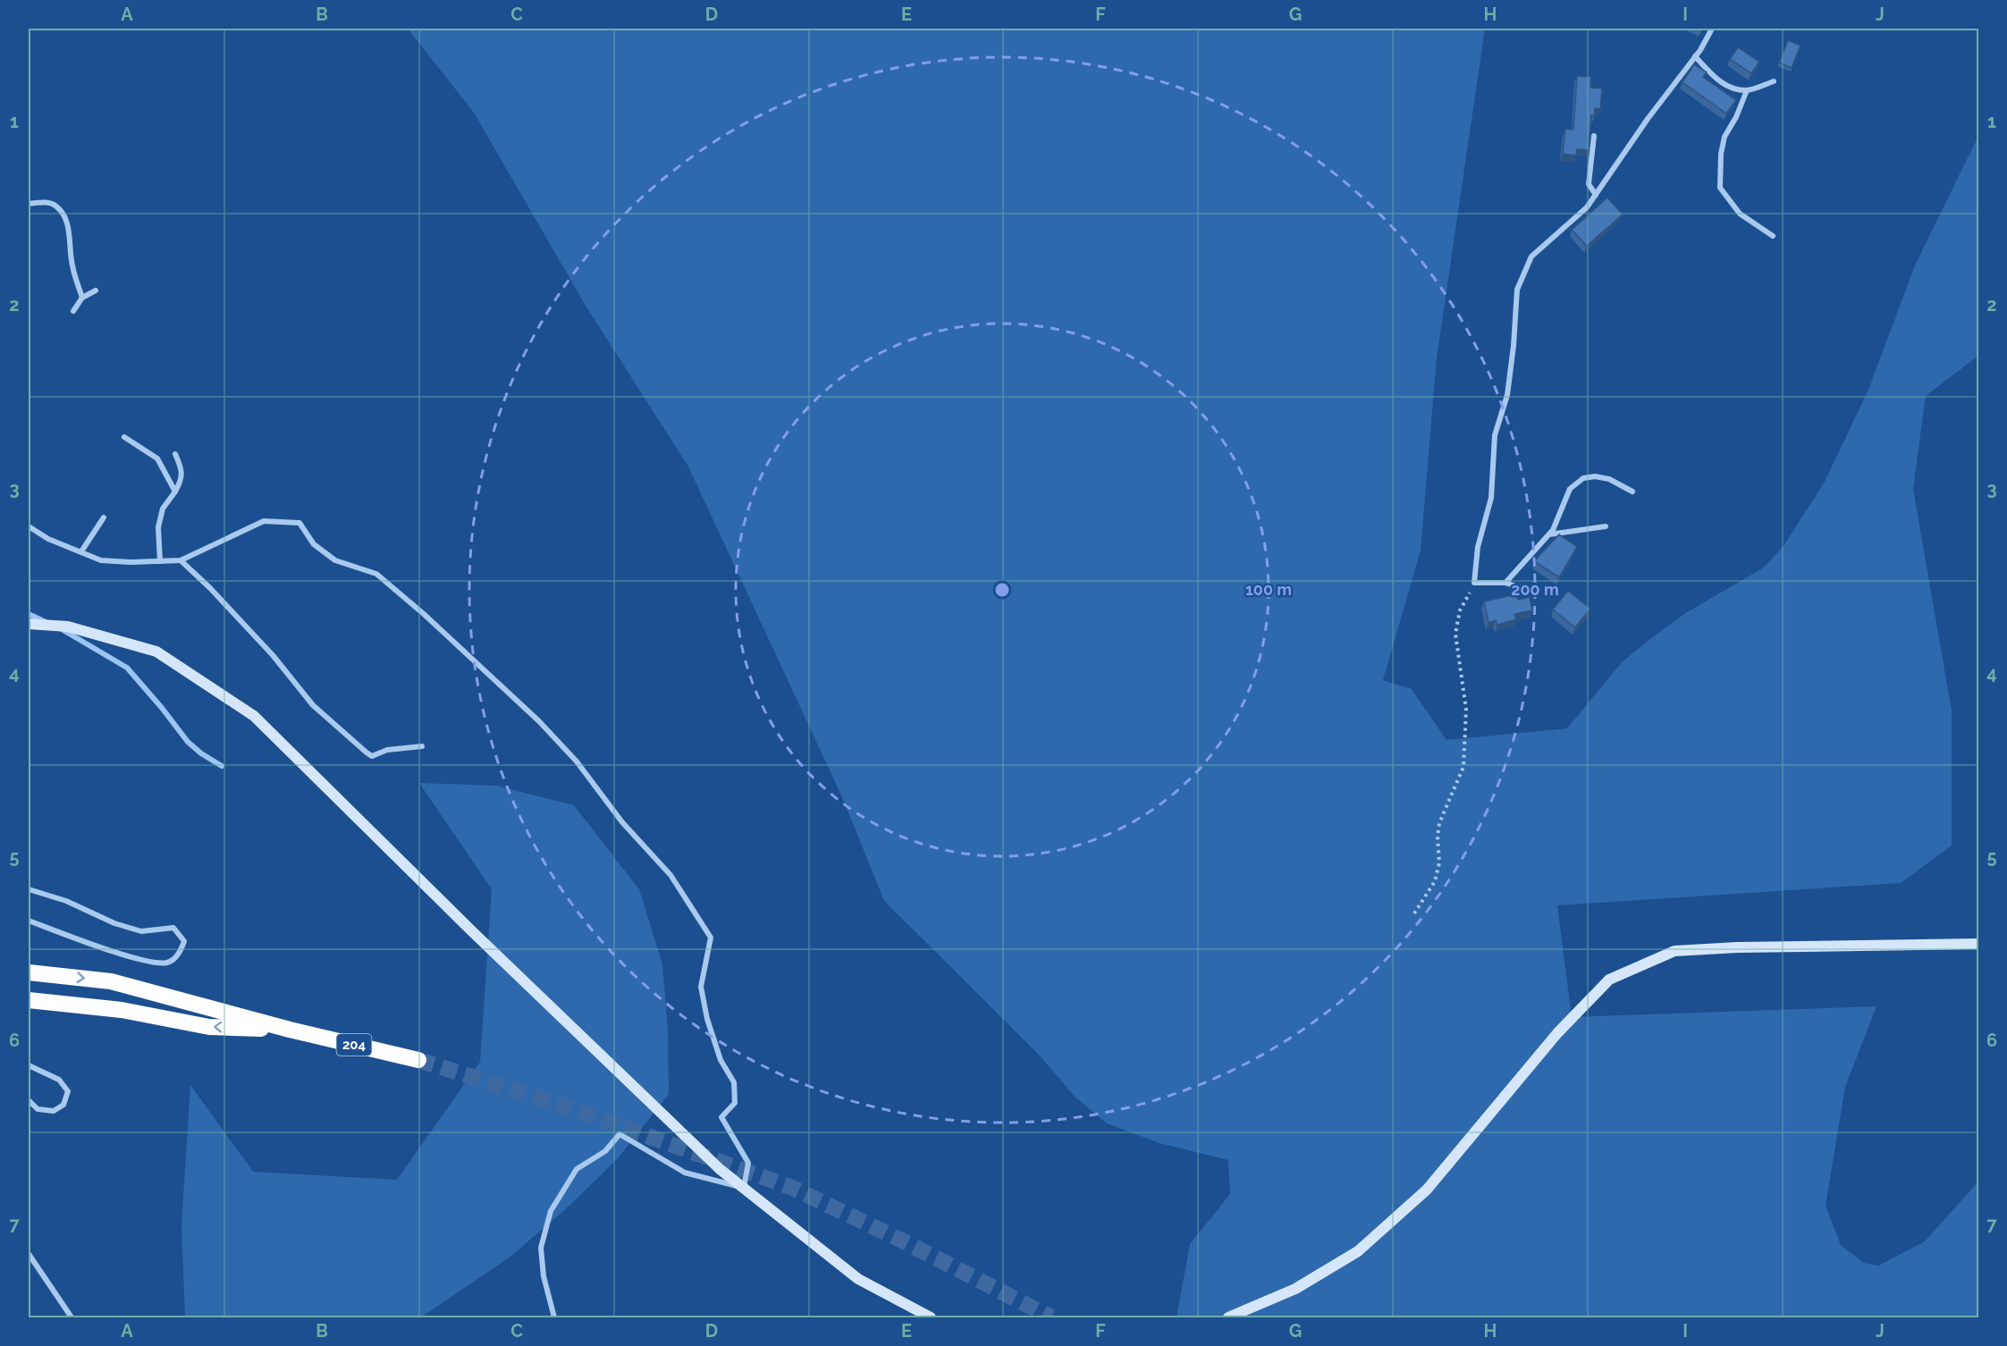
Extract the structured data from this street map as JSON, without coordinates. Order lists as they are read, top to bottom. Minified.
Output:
{"streets":{"highway":["204"]},"grid":{"columns":["A","B","C","D","E","F","G","H","I","J"],"rows":["1","2","3","4","5","6","7"]},"rings":["100 m","200 m"]}
